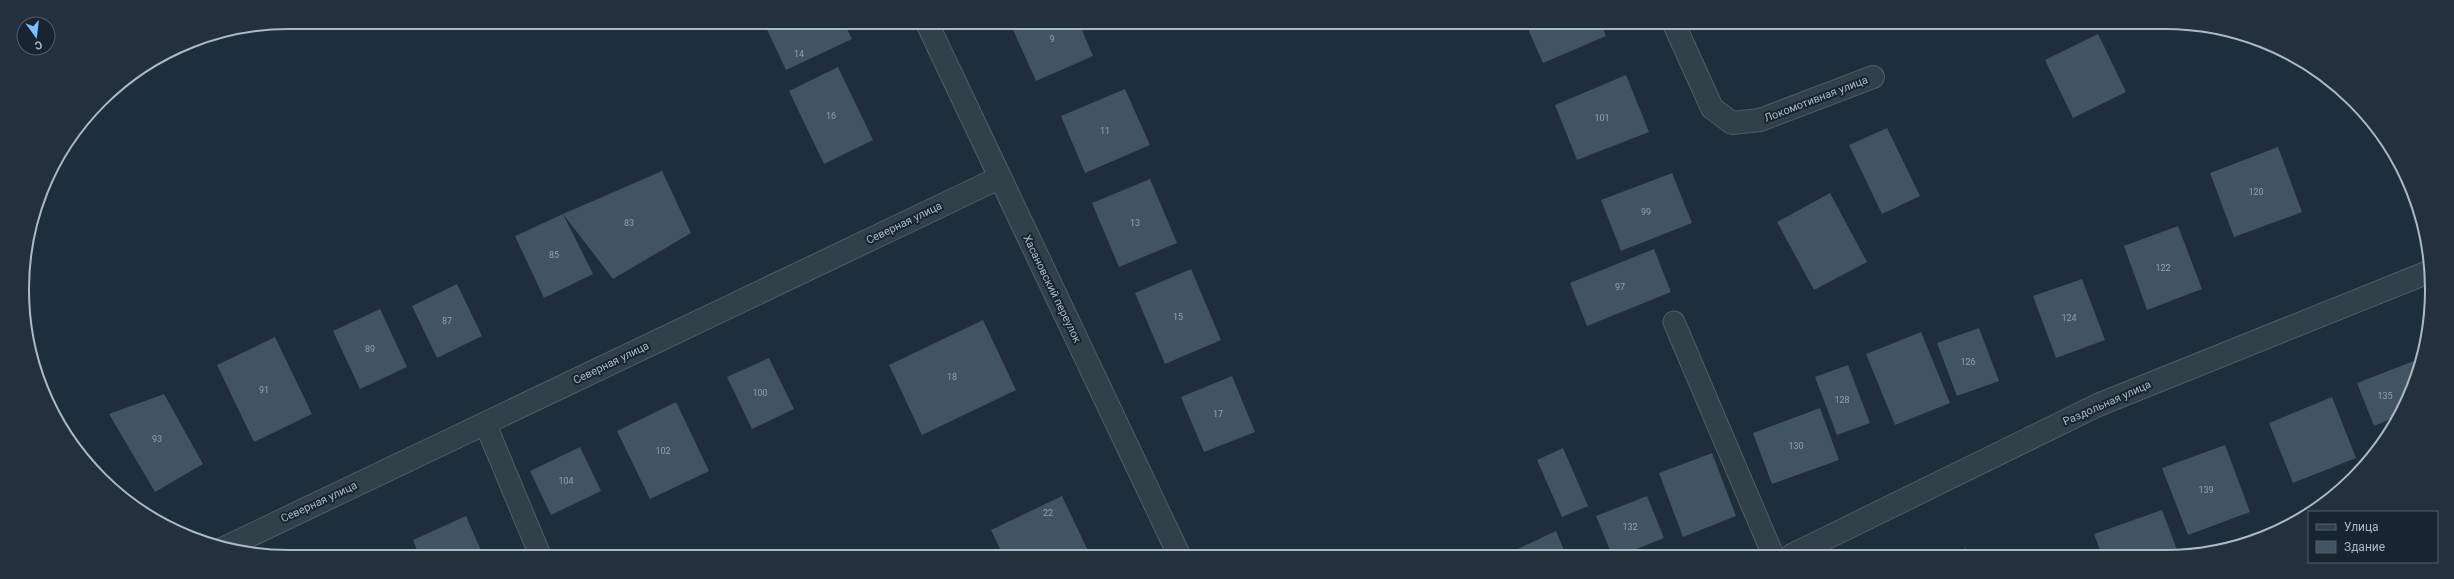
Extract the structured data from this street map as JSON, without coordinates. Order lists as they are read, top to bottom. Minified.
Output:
{"streets":{"street":["Локомотивная улица","Северная улица","Хасановский переулок","Раздольная улица"]},"crossings":[["Северная улица","Хасановский переулок"]],"house_numbers":["9","14","16","101","11","120","99","83","13","85","122","97","15","124","87","89","126","18","91","100","135","128","17","93","130","102","104","139","22","132"],"legend":["Улица","Здание"],"north":"bottom"}
